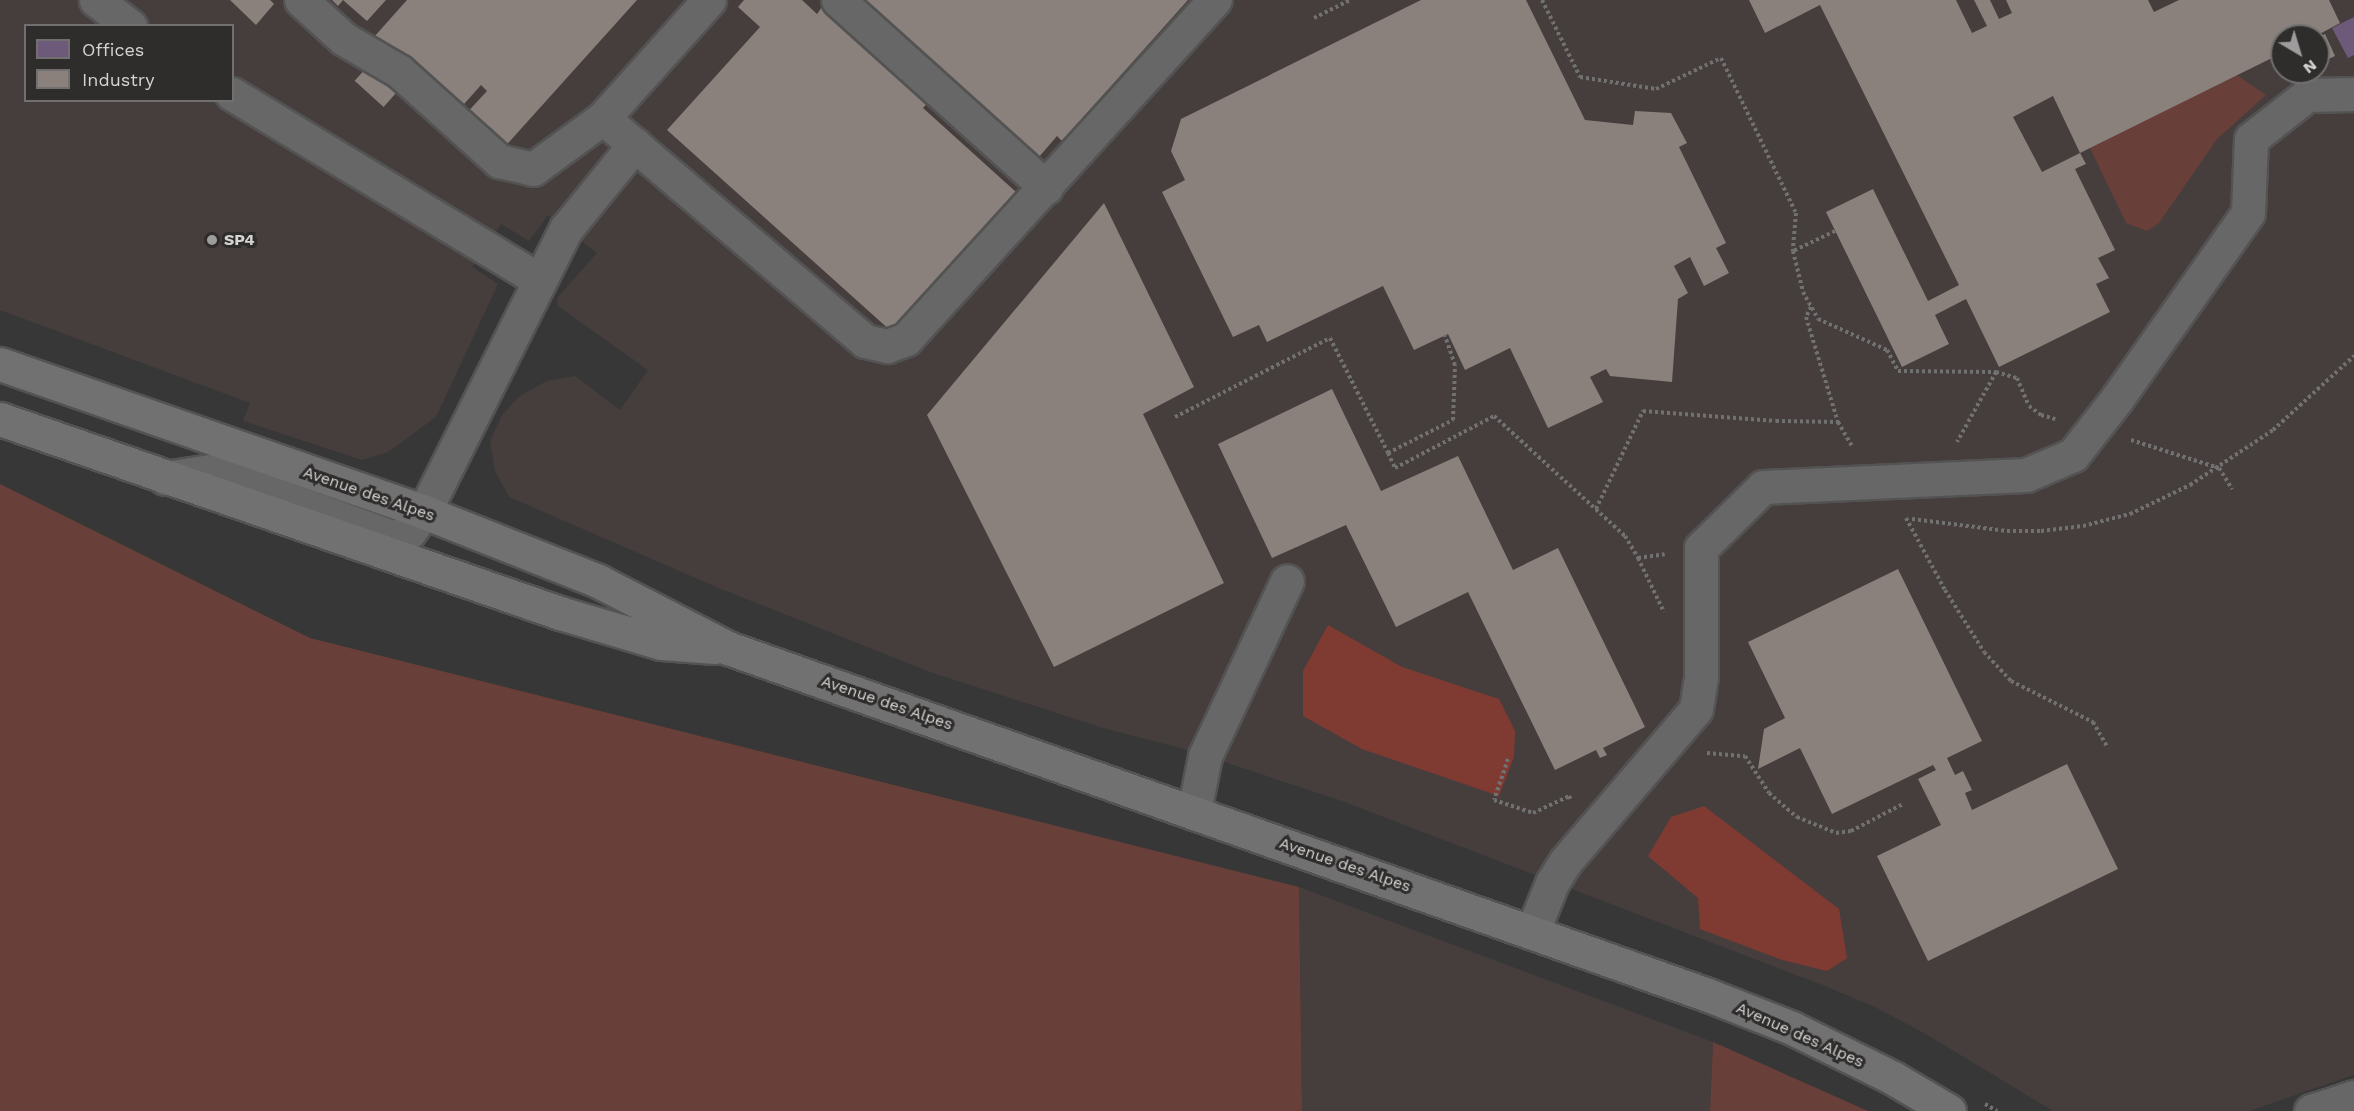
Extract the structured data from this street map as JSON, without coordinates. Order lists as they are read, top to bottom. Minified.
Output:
{"streets":{"main road":["Avenue des Alpes"]},"places":["SP4"],"legend":["Offices","Industry"],"north":"bottom right"}
